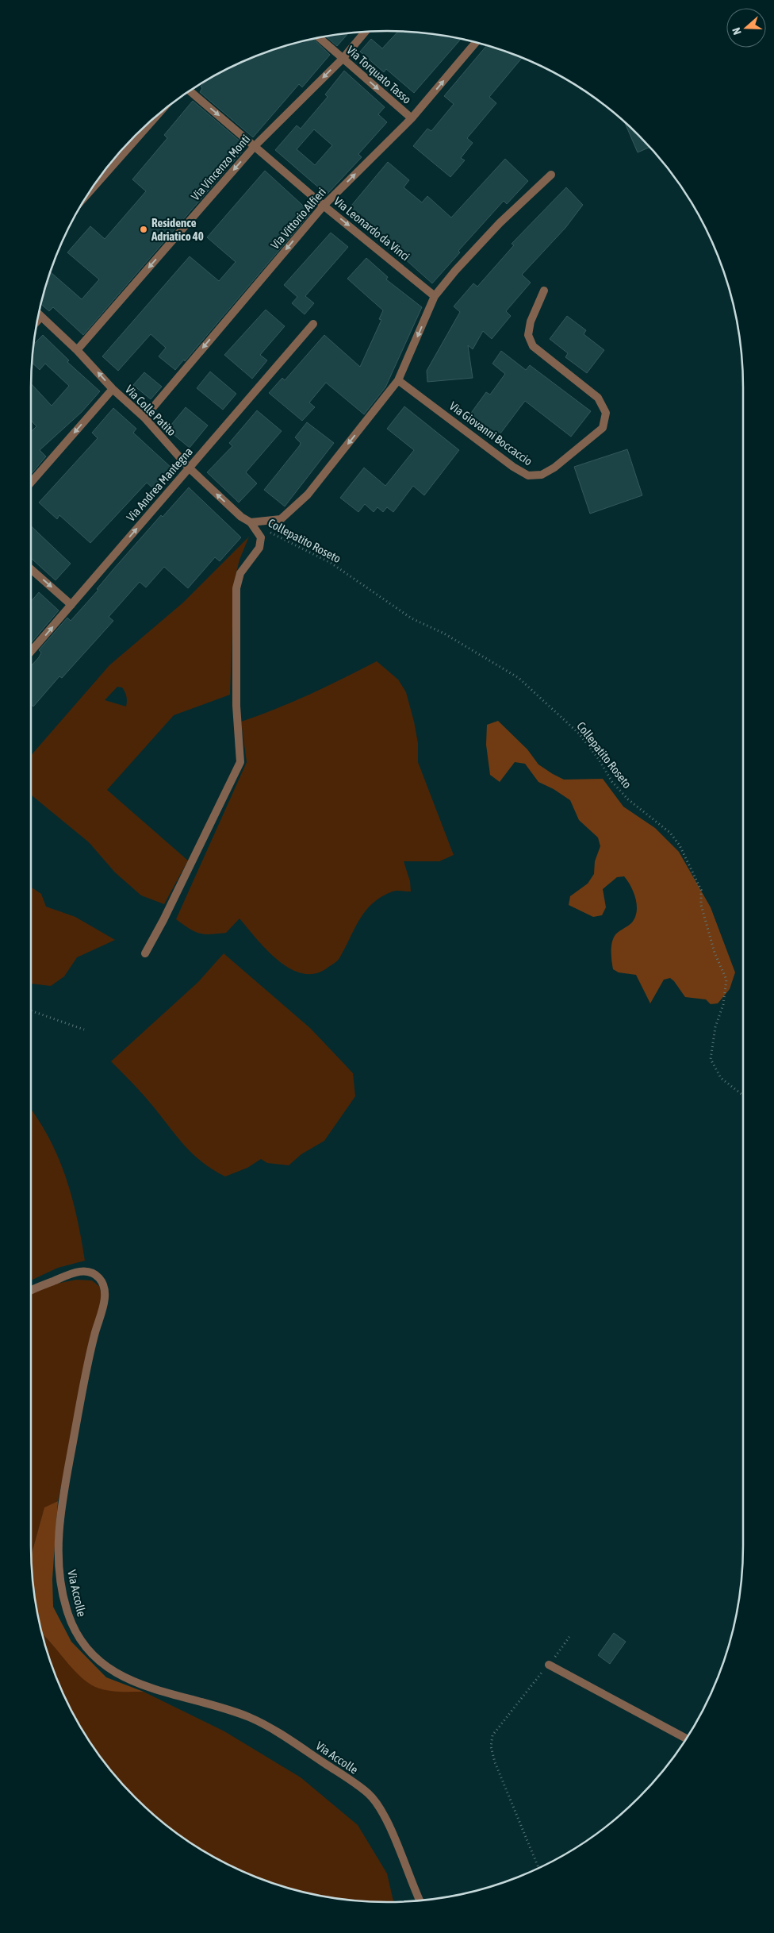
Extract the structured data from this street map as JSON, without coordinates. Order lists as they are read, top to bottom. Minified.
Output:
{"streets":{"street":["Via Torquato Tasso","Via Vincenzo Monti","Via Vittorio Alfieri","Via Leonardo da Vinci","Via Colle Patito","Via Giovanni Boccaccio","Via Andrea Mantegna","Via Accolle"],"path":["Collepatito Roseto"]},"crossings":[["Via Torquato Tasso","Via Vincenzo Monti"],["Via Torquato Tasso","Via Vittorio Alfieri"],["Via Vincenzo Monti","Via Leonardo da Vinci"],["Via Vincenzo Monti","Via Colle Patito"],["Via Vittorio Alfieri","Via Leonardo da Vinci"],["Via Vittorio Alfieri","Via Colle Patito"],["Via Colle Patito","Via Andrea Mantegna"],["Via Colle Patito","Collepatito Roseto"]],"one_way":["Via Torquato Tasso","Via Vincenzo Monti","Via Leonardo da Vinci","Via Colle Patito","Via Andrea Mantegna"],"places":["Residence Adriatico 40"],"north":"left"}
